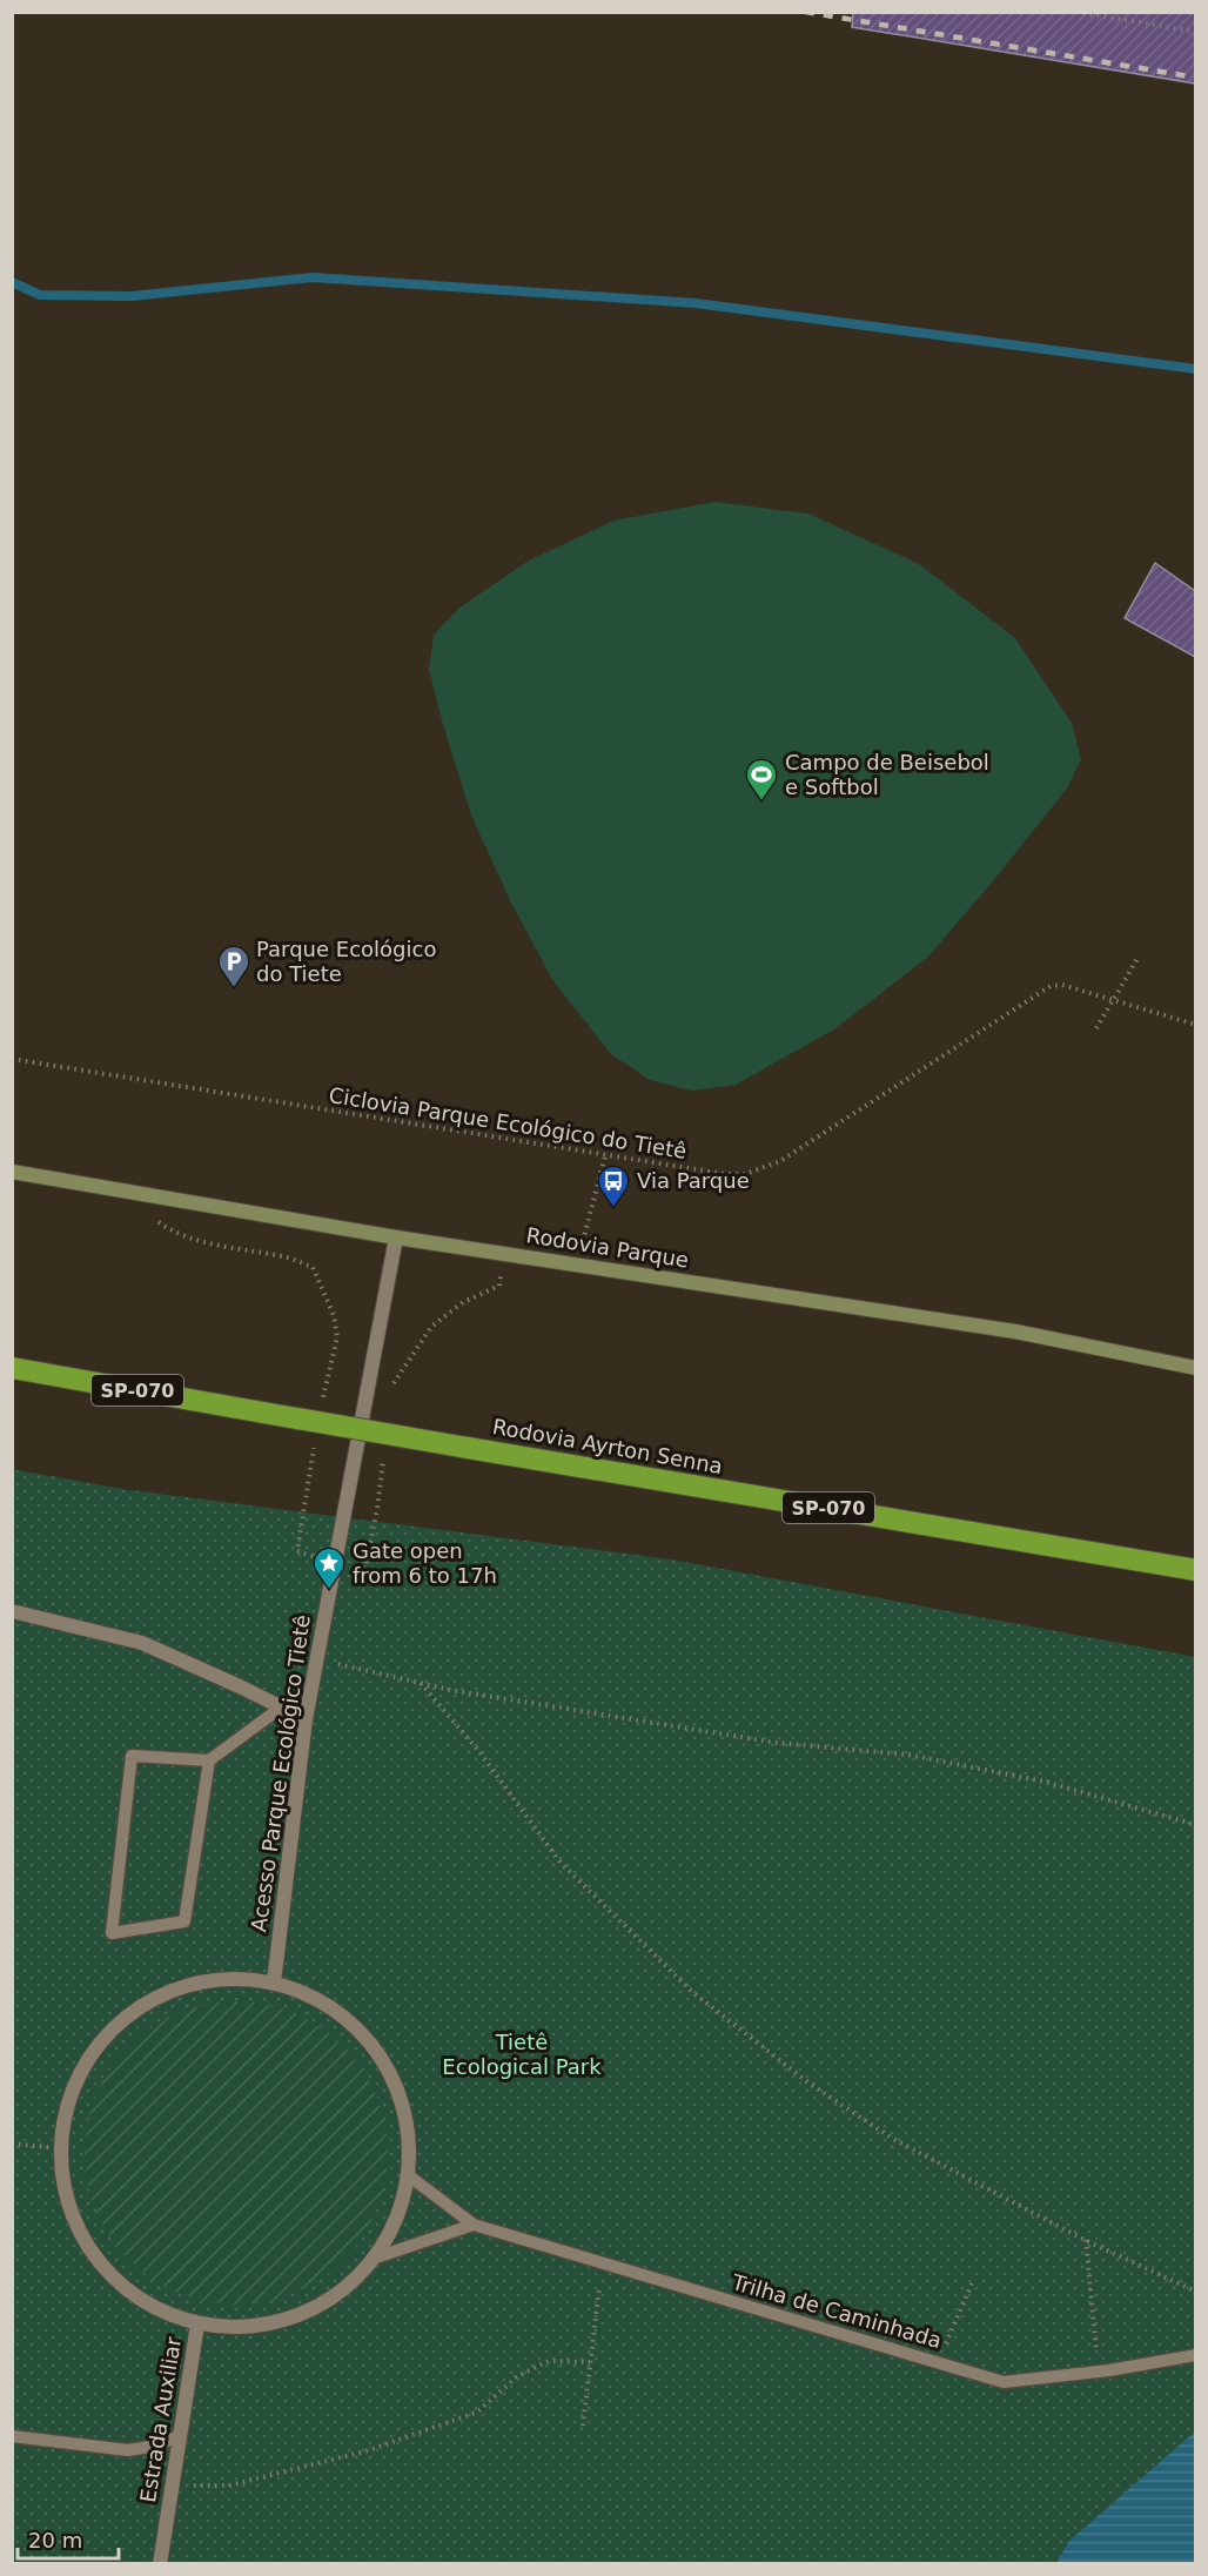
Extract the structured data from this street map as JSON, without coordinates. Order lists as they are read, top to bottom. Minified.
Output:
{"streets":{"highway":["SP-070","Rodovia Ayrton Senna"],"street":["Rodovia Parque","Acesso Parque Ecológico Tietê","Estrada Auxiliar"],"lane":["Trilha de Caminhada"],"path":["Ciclovia Parque Ecológico do Tietê"]},"crossings":[["Rodovia Parque","Acesso Parque Ecológico Tietê"]],"parks":["Tietê Ecological Park"],"places":{"sports":["Campo de Beisebol e Softbol"],"parking":["Parque Ecológico do Tiete"],"bus stop":["Via Parque"],"place":["Gate open from 6 to 17h"]},"scale_bar":"20 m"}
